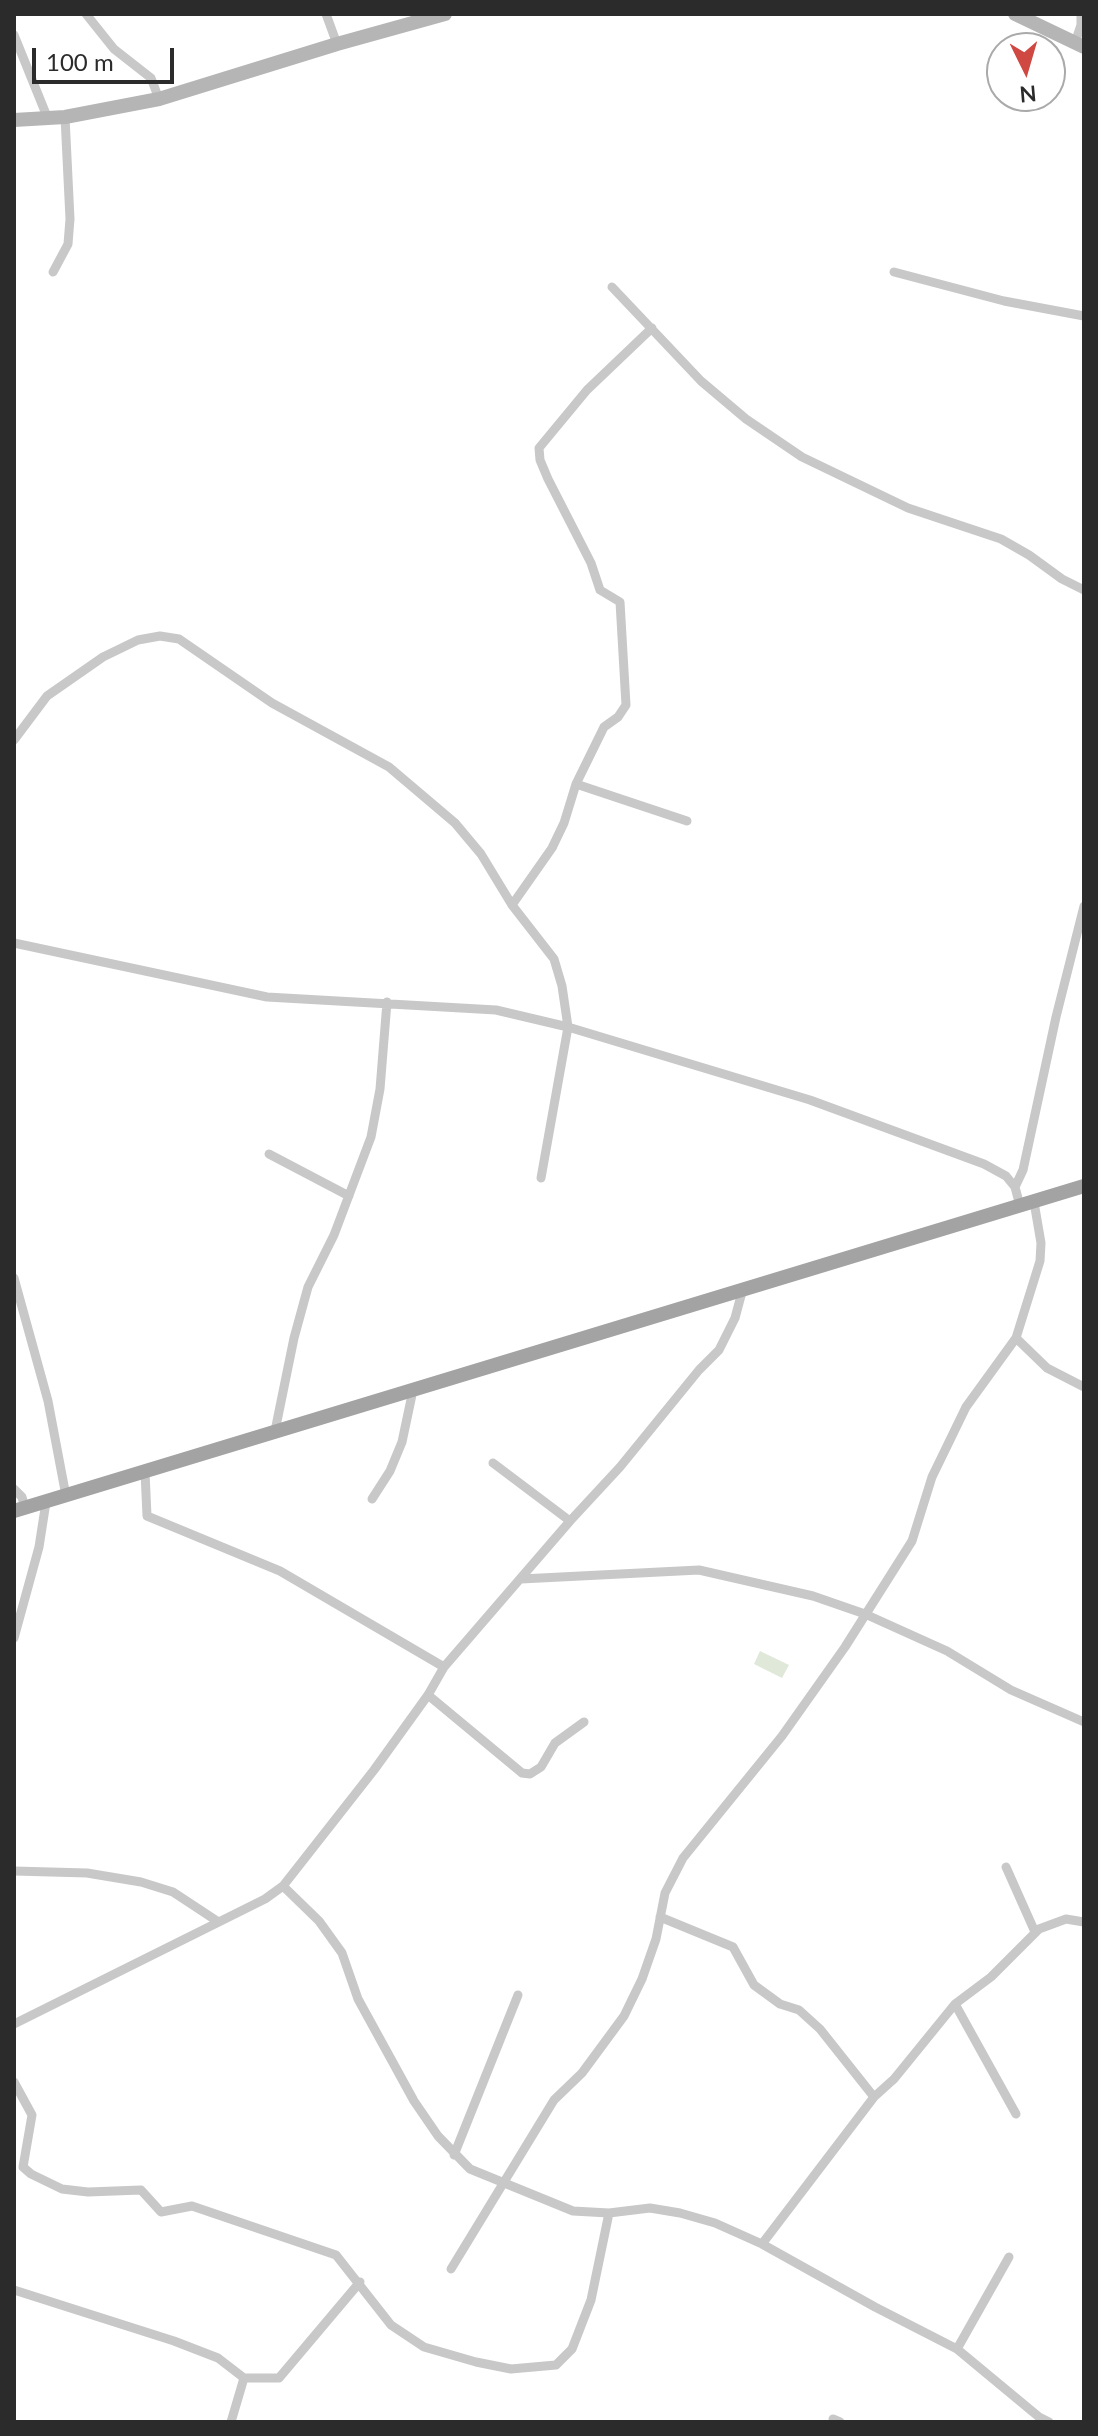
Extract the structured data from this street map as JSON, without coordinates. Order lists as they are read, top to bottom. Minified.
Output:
{"scale_bar":"100 m","north":"bottom"}
